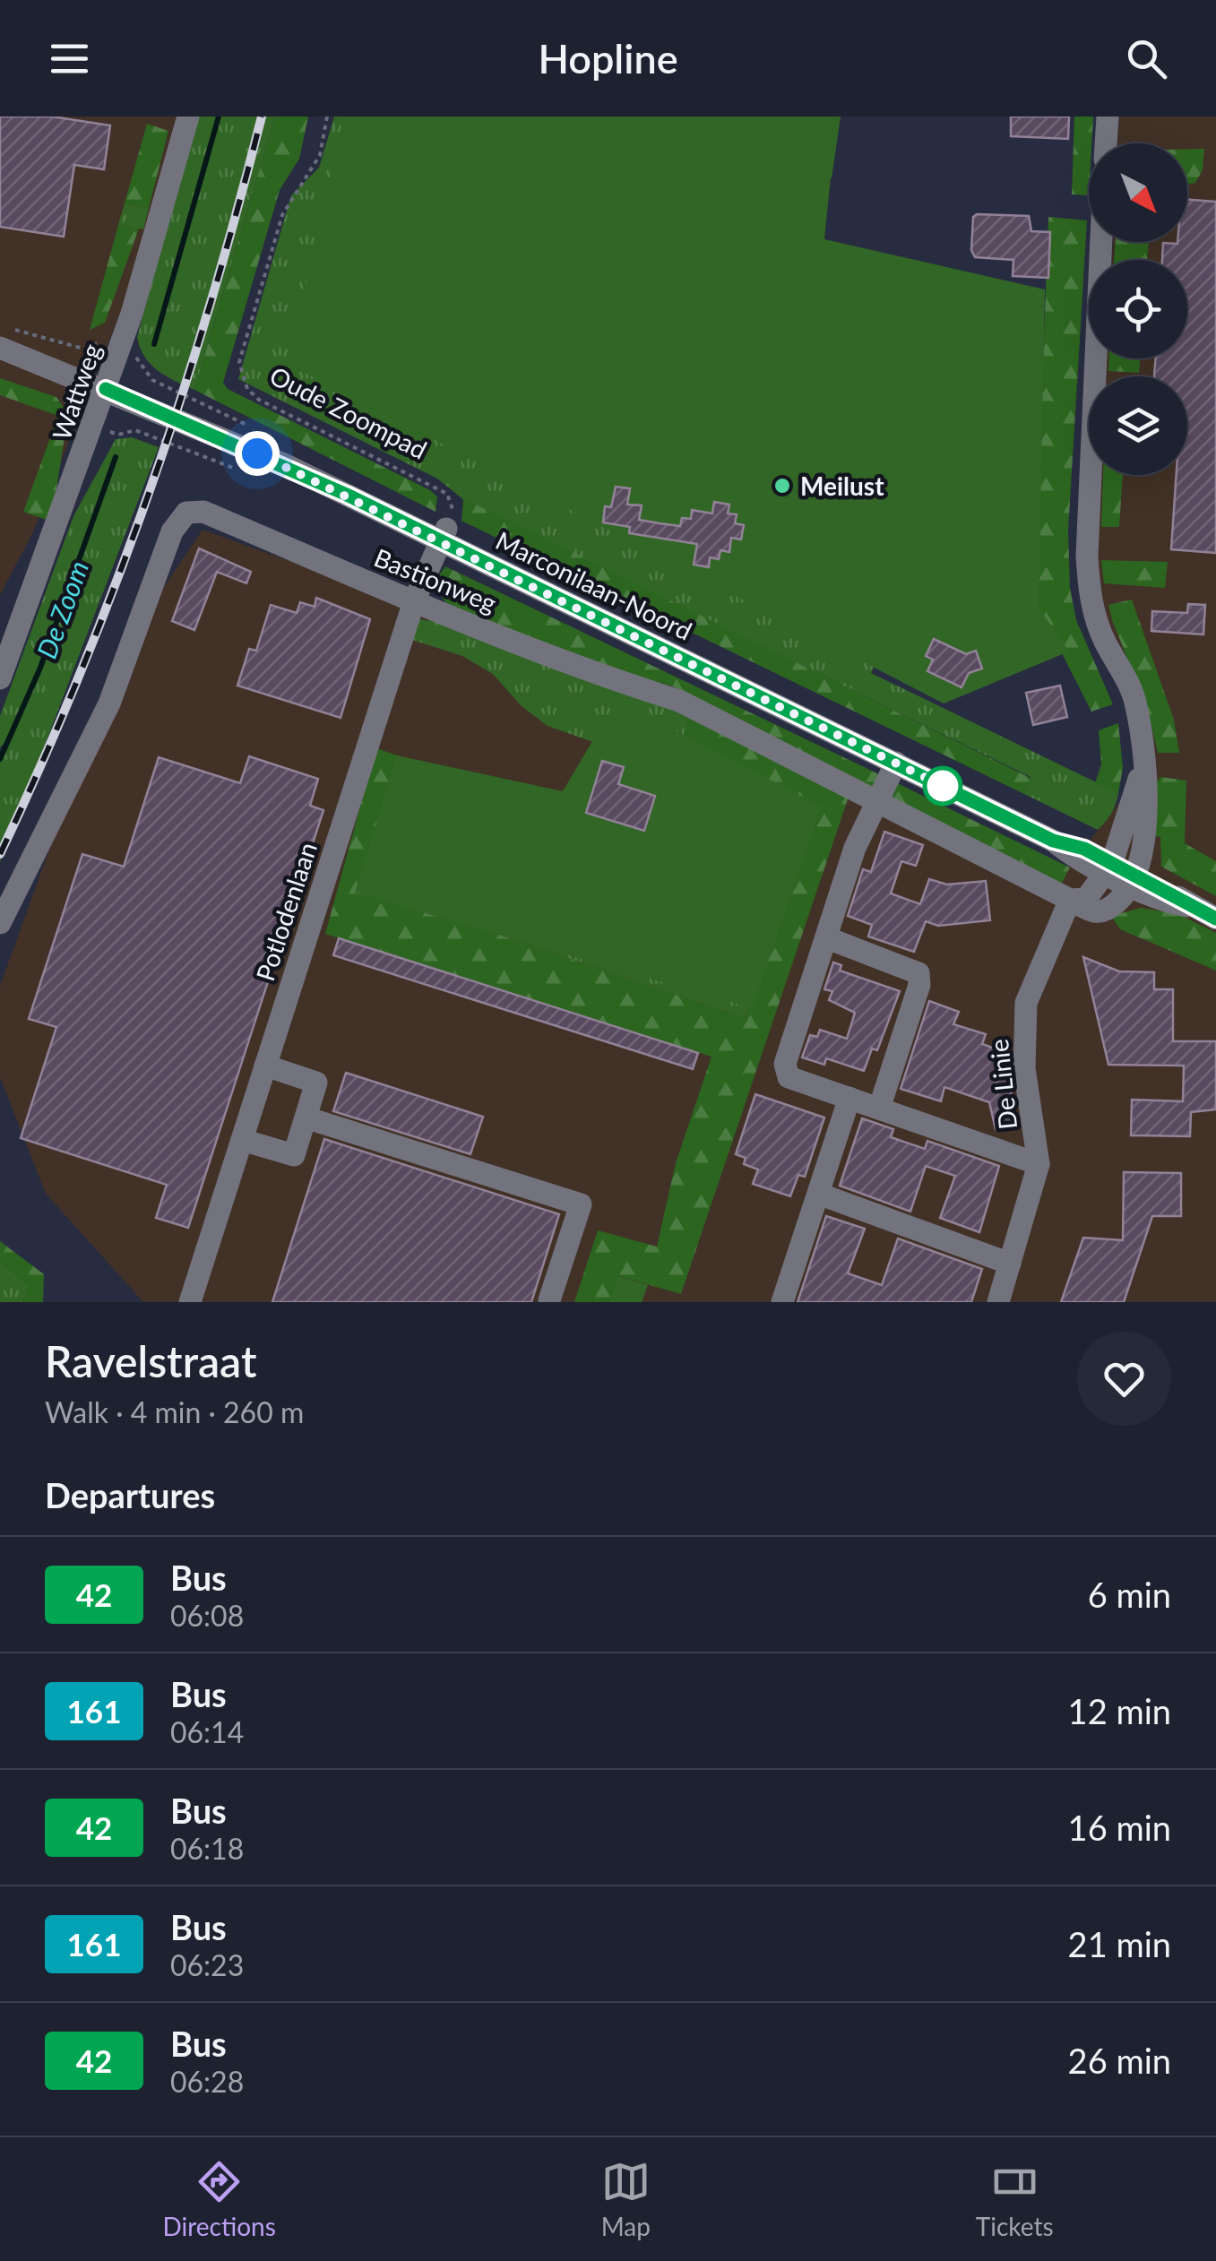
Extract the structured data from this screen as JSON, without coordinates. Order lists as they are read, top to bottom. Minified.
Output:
{"streets":{"street":["Wattweg","Bastionweg","Marconilaan-Noord","Potlodenlaan","De Linie"],"path":["Oude Zoompad"]},"crossings":[["Wattweg","Marconilaan-Noord"],["Oude Zoompad","Marconilaan-Noord"],["Oude Zoompad","Potlodenlaan"],["Bastionweg","Marconilaan-Noord"],["Bastionweg","Potlodenlaan"],["Bastionweg","De Linie"],["Marconilaan-Noord","Potlodenlaan"],["Marconilaan-Noord","De Linie"]],"water":["De Zoom"],"places":["Meilust"],"lines":["bus line 42"],"north":"bottom right","page":{"header":"Hopline","heading":[["Ravelstraat","Walk · 4 min · 260 m"],"Departures"],"list":[{"mark":"42","name":"Bus","note":"06:08","value":"6 min"},{"mark":"161","name":"Bus","note":"06:14","value":"12 min"},{"mark":"42","name":"Bus","note":"06:18","value":"16 min"},{"mark":"161","name":"Bus","note":"06:23","value":"21 min"},{"mark":"42","name":"Bus","note":"06:28","value":"26 min"}],"tabs":["Directions","Map","Tickets"]}}
